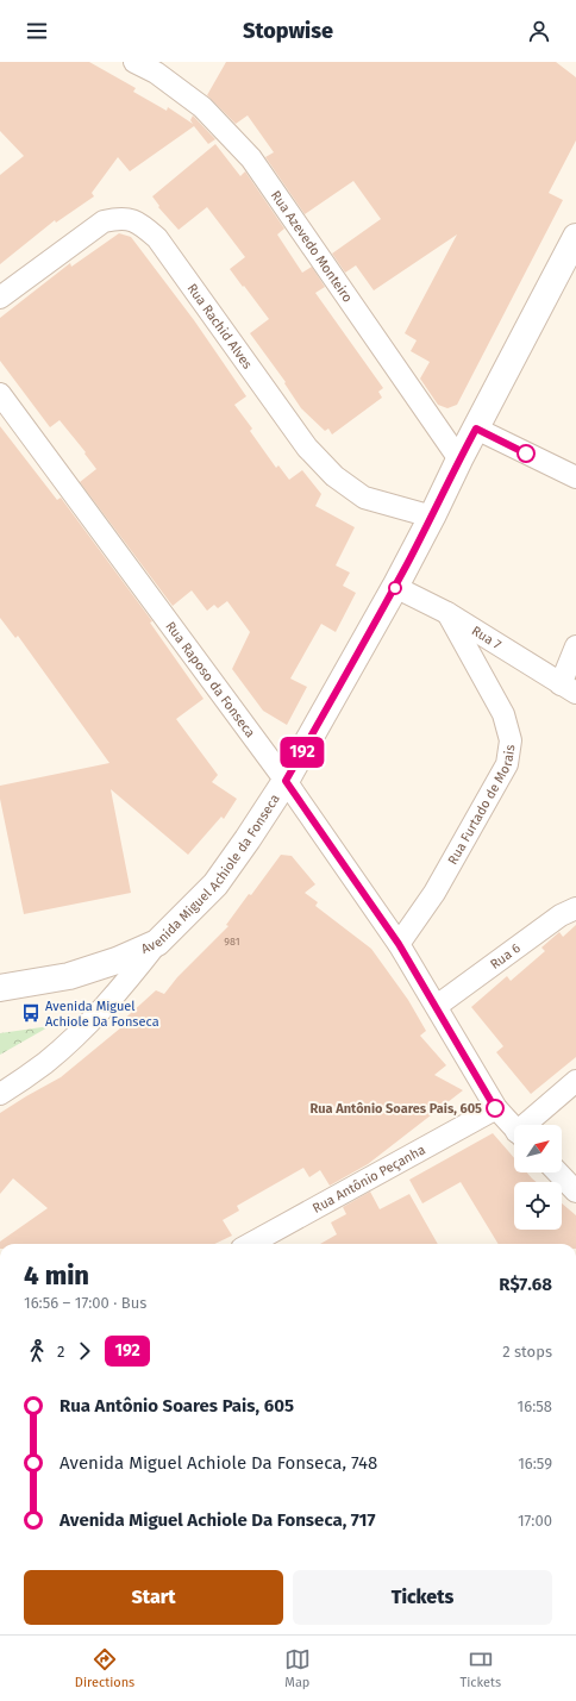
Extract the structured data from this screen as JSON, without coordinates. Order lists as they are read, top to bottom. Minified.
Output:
{"streets":{"street":["Rua Azevedo Monteiro","Rua Rachid Alves","Rua 7","Rua Raposo da Fonseca","Rua Furtado de Morais","Avenida Miguel Achiole da Fonseca","Rua 6","Rua Antônio Peçanha"]},"crossings":[["Rua Azevedo Monteiro","Avenida Miguel Achiole da Fonseca"],["Rua Rachid Alves","Avenida Miguel Achiole da Fonseca"],["Rua 7","Rua Furtado de Morais"],["Rua 7","Avenida Miguel Achiole da Fonseca"],["Rua Raposo da Fonseca","Rua Furtado de Morais"],["Rua Raposo da Fonseca","Avenida Miguel Achiole da Fonseca"],["Rua Raposo da Fonseca","Rua 6"],["Rua Raposo da Fonseca","Rua Antônio Peçanha"]],"places":{"bus stop":["Avenida Miguel Achiole Da Fonseca"],"other":["Rua Antônio Soares Pais, 605"]},"lines":["bus line 192"],"house_numbers":["981"],"north":"top right","page":{"header":"Stopwise","on_map":"192","heading":["4 min","16:56 – 17:00 · Bus","R$7.68"],"legs":["2","192","2 stops"],"list":[{"name":"Rua Antônio Soares Pais, 605","value":"16:58"},{"name":"Avenida Miguel Achiole Da Fonseca, 748","value":"16:59"},{"name":"Avenida Miguel Achiole Da Fonseca, 717","value":"17:00"}],"buttons":["Start","Tickets"],"tabs":["Directions","Map","Tickets"]}}
